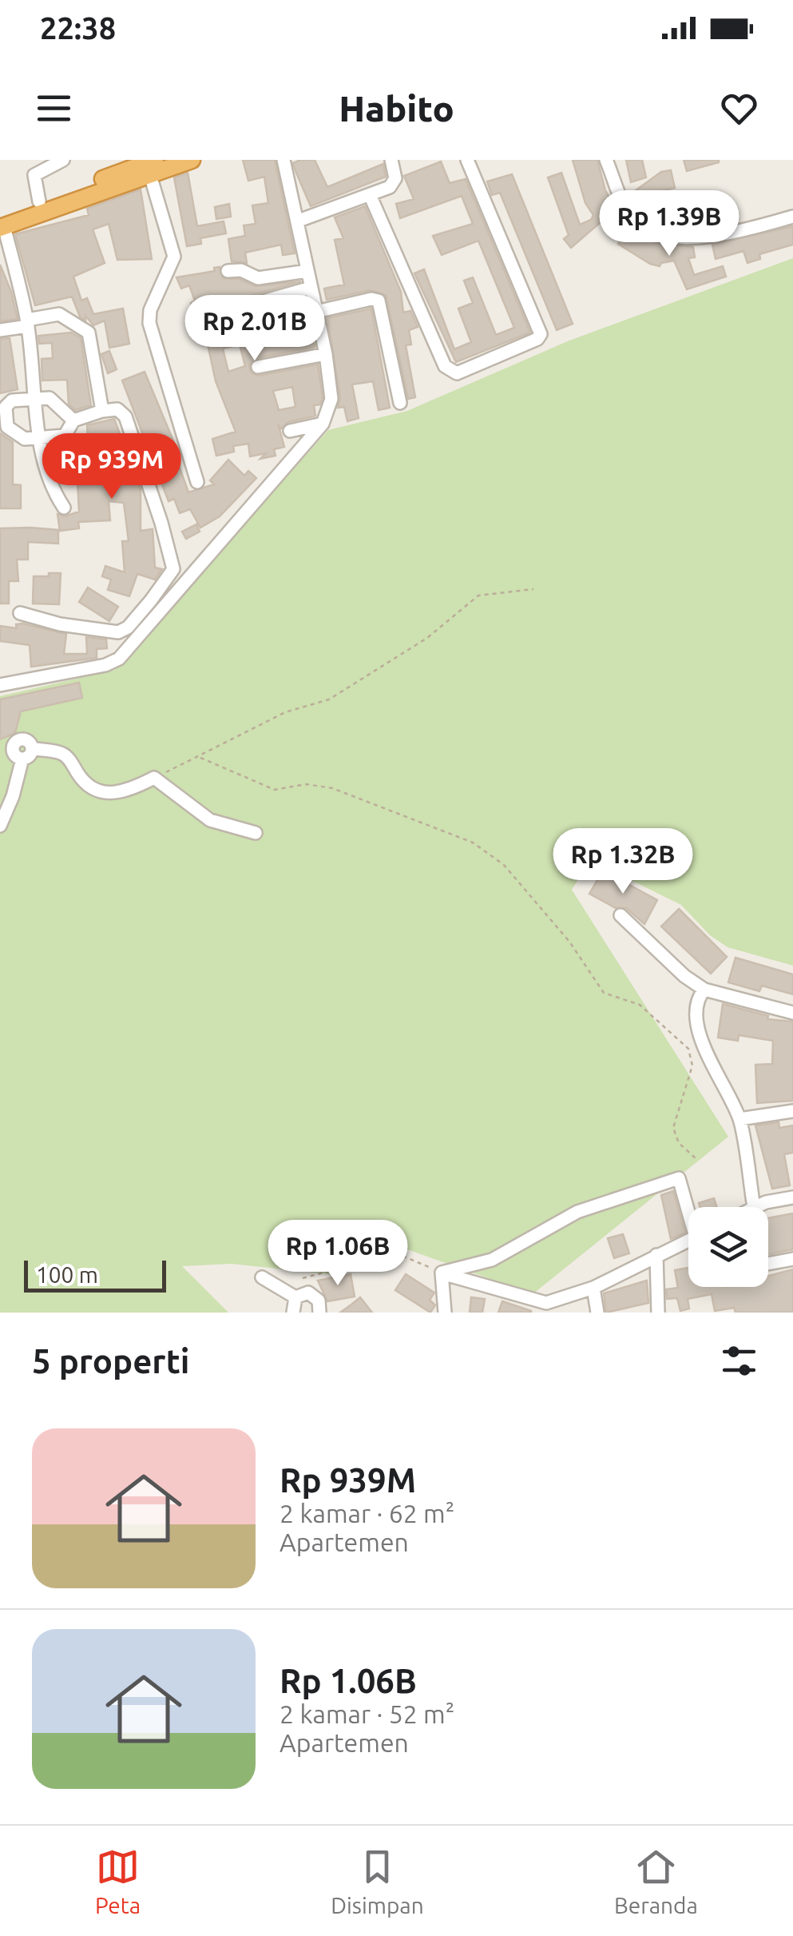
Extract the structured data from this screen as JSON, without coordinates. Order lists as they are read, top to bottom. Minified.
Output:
{"scale_bar":"100 m","page":{"status":"22:38","header":"Habito","price":["Rp 1.39B","Rp 2.01B","Rp 939M","Rp 1.32B","Rp 1.06B"],"scale":"100 m","heading":"5 properti","list":[{"name":"Rp 939M","note":"2 kamar · 62 m² · Apartemen"},{"name":"Rp 1.06B","note":"2 kamar · 52 m² · Apartemen"}],"tabs":["Peta","Disimpan","Beranda"]}}
